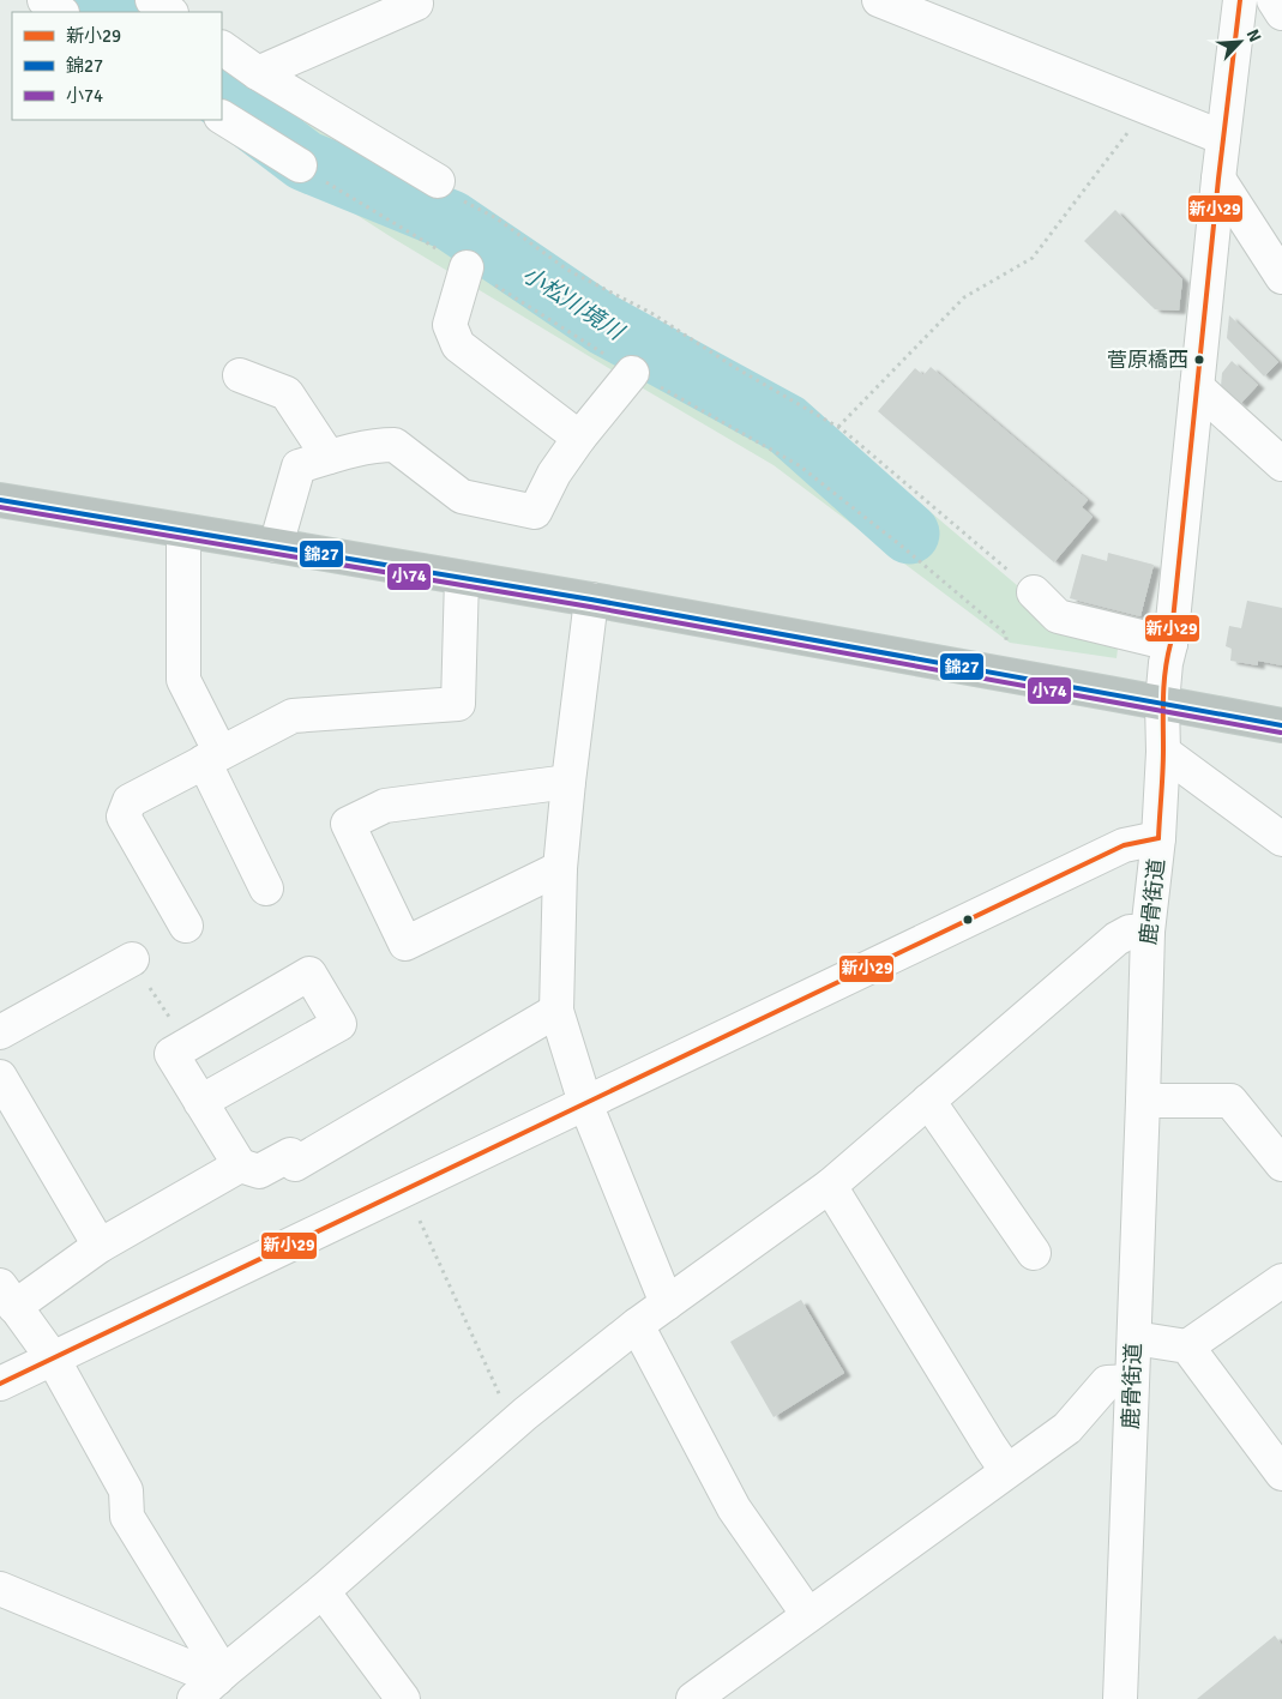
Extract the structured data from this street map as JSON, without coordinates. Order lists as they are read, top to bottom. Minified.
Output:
{"streets":{"street":["鹿骨街道"]},"water":["小松川境川"],"places":["菅原橋西"],"lines":["transit line 新小29","transit line 錦27","transit line 小74"],"legend":["新小29","錦27","小74"],"north":"top right"}
